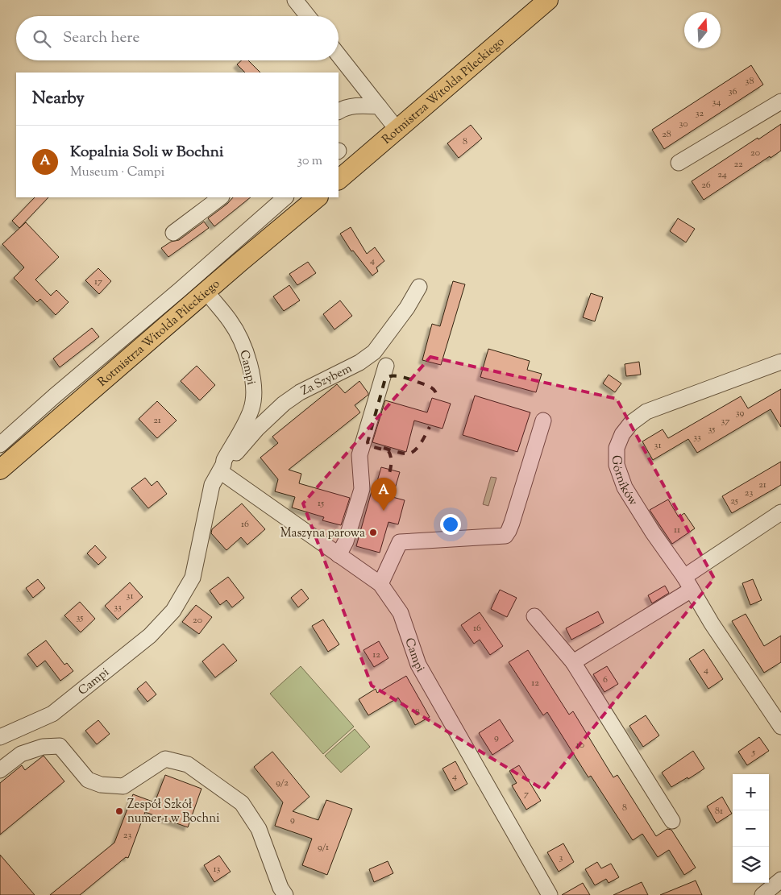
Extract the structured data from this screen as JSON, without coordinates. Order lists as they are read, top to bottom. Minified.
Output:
{"streets":{"main road":["Rotmistrza Witolda Pileckiego"],"street":["Campi","Za Szybem","Górników"]},"crossings":[["Rotmistrza Witolda Pileckiego","Campi"],["Campi","Za Szybem"]],"places":["Maszyna parowa","Zespół Szkół numer 1 w Bochni"],"house_numbers":["38","36","34","32","30","28","8","20","22","24","26","4","17","39","21","37","35","33","31","21","23","25","15","16","11","31","33","35","20","16","12","4","6","12","8","9","10","5","4","9/2","7","8","81","9","23","9/1","3","13"],"north":"top","page":{"search":"Search here","heading":"Nearby","list":[{"mark":"A","name":"Kopalnia Soli w Bochni","note":"Museum · Campi","value":"30 m"}],"pins":"A","map_buttons":["+","−"]}}
